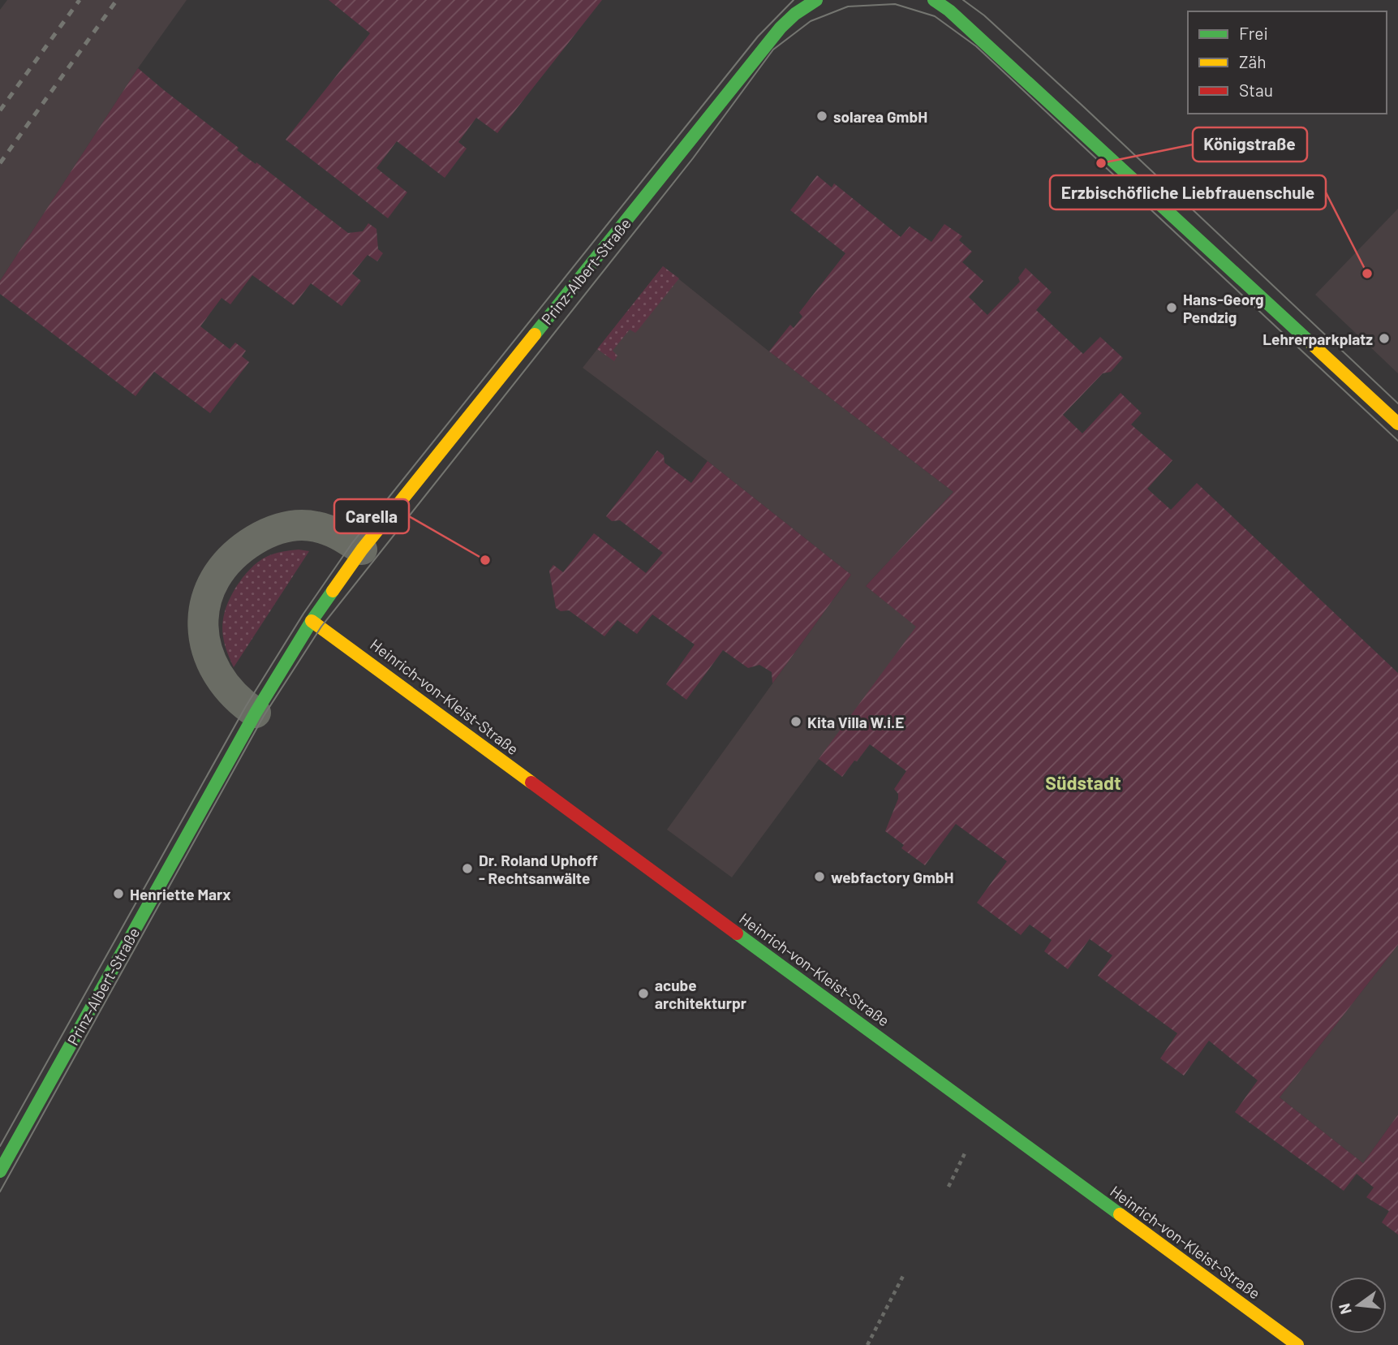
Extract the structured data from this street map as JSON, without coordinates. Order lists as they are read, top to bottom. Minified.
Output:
{"streets":{"street":["Prinz-Albert-Straße","Heinrich-von-Kleist-Straße"]},"crossings":[["Prinz-Albert-Straße","Heinrich-von-Kleist-Straße"]],"districts":["Südstadt"],"places":["solarea GmbH","Königstraße","Erzbischöfliche Liebfrauenschule","Hans-Georg Pendzig","Lehrerparkplatz","Carella","Kita Villa W.i.E","Dr. Roland Uphoff - Rechtsanwälte","webfactory GmbH","Henriette Marx","acube architekturpr"],"legend":["Frei","Zäh","Stau"],"north":"left"}
